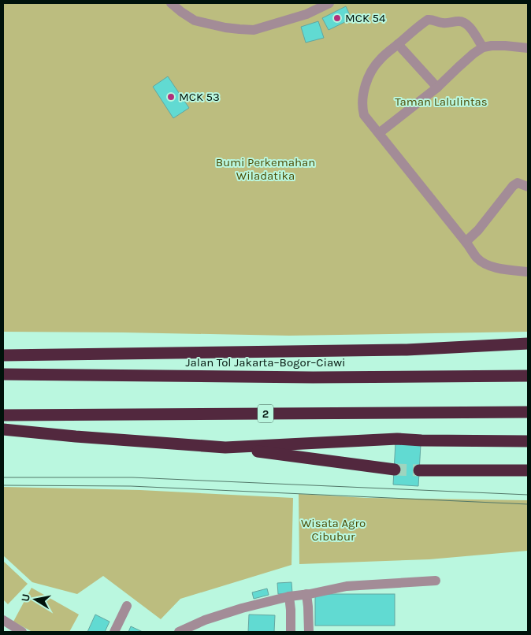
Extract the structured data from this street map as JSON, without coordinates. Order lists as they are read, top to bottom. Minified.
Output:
{"streets":{"highway":["Jalan Tol Jakarta–Bogor–Ciawi","2"]},"parks":["Taman Lalulintas","Bumi Perkemahan Wiladatika","Wisata Agro Cibubur"],"places":["MCK 54","MCK 53"],"north":"left"}
